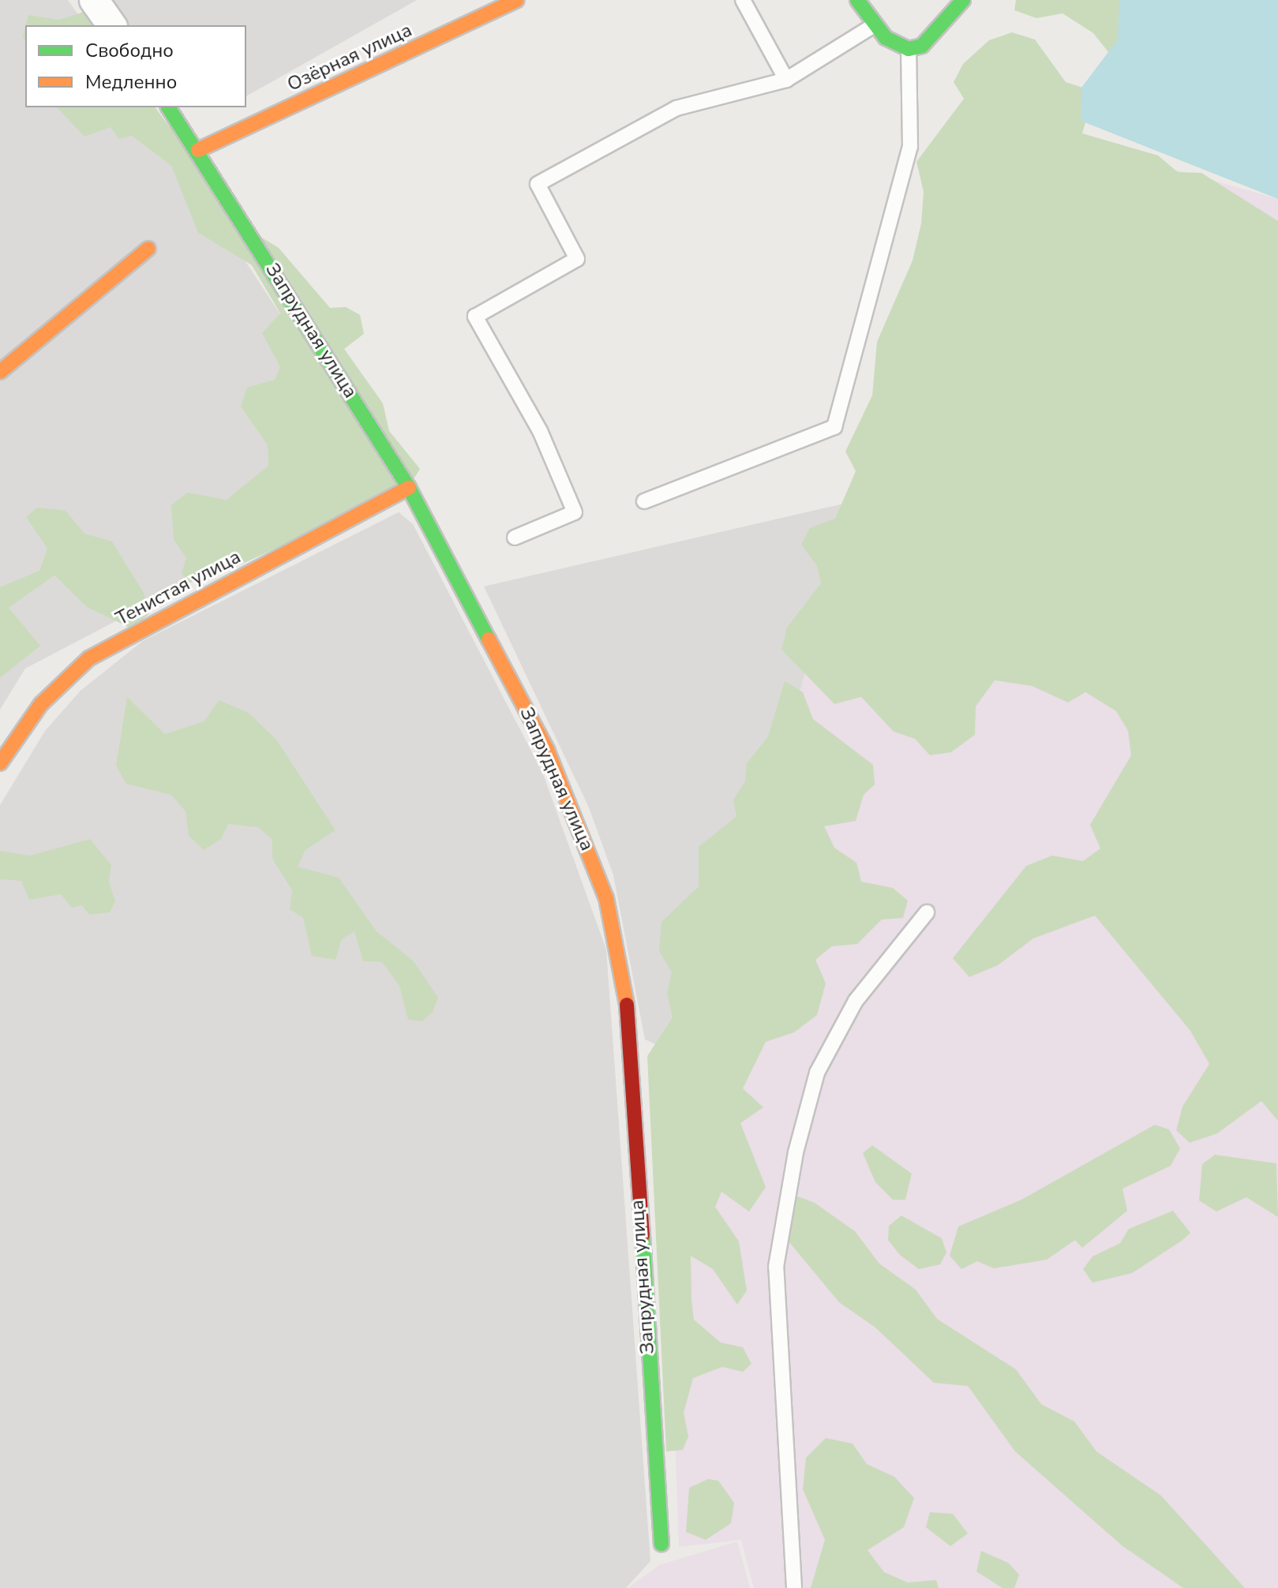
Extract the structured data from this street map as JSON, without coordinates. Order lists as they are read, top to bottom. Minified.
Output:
{"streets":{"street":["Озёрная улица","Запрудная улица","Тенистая улица"]},"crossings":[["Озёрная улица","Запрудная улица"],["Запрудная улица","Тенистая улица"]],"legend":["Свободно","Медленно"]}
